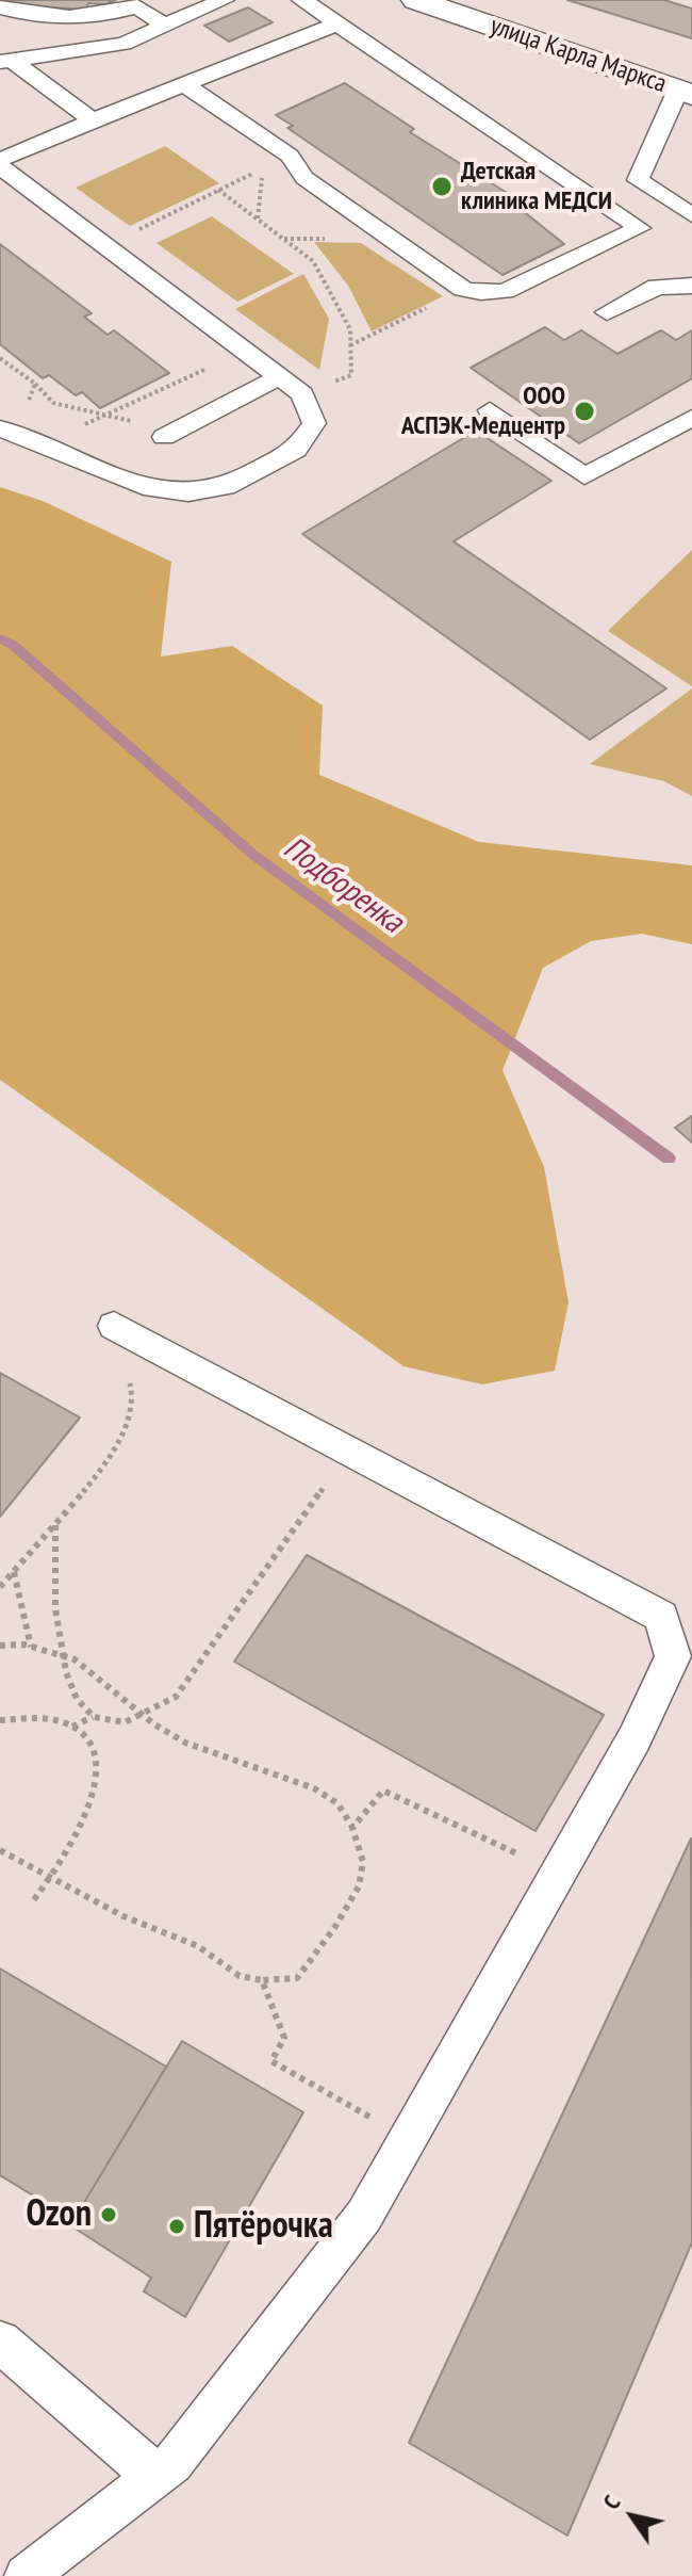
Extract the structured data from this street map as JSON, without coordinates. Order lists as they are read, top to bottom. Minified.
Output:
{"streets":{"street":["улица Карла Маркса"]},"water":["Подборенка"],"places":["Детская клиника МЕДСИ","ООО АСПЭК-Медцентр","Ozon","Пятёрочка"],"north":"top left"}
